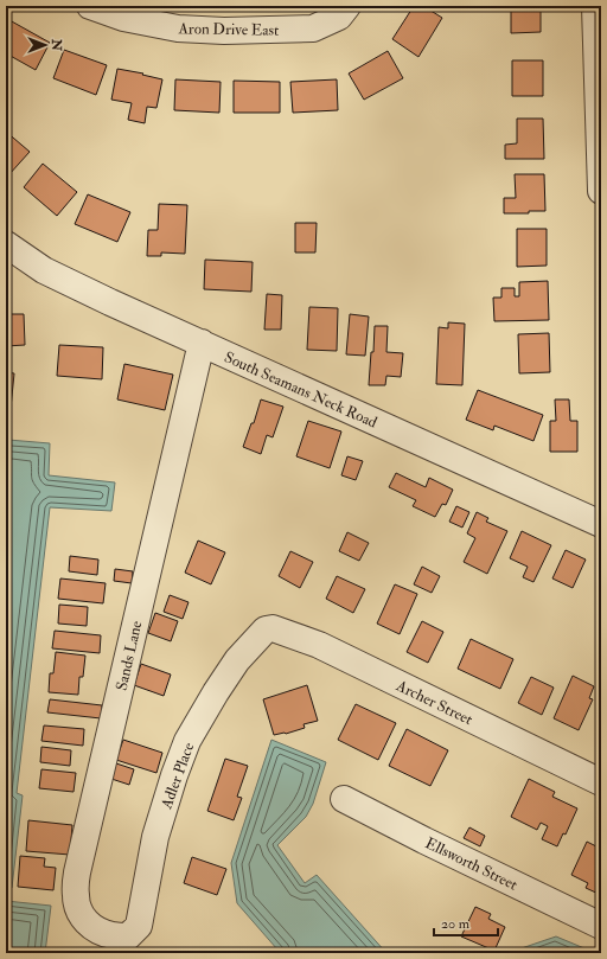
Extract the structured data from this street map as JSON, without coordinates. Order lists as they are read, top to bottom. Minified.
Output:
{"streets":{"street":["Aron Drive East","South Seamans Neck Road","Sands Lane","Archer Street","Adler Place","Ellsworth Street"]},"crossings":[["South Seamans Neck Road","Sands Lane"],["Sands Lane","Adler Place"],["Archer Street","Adler Place"]],"scale_bar":"20 m","north":"right"}
